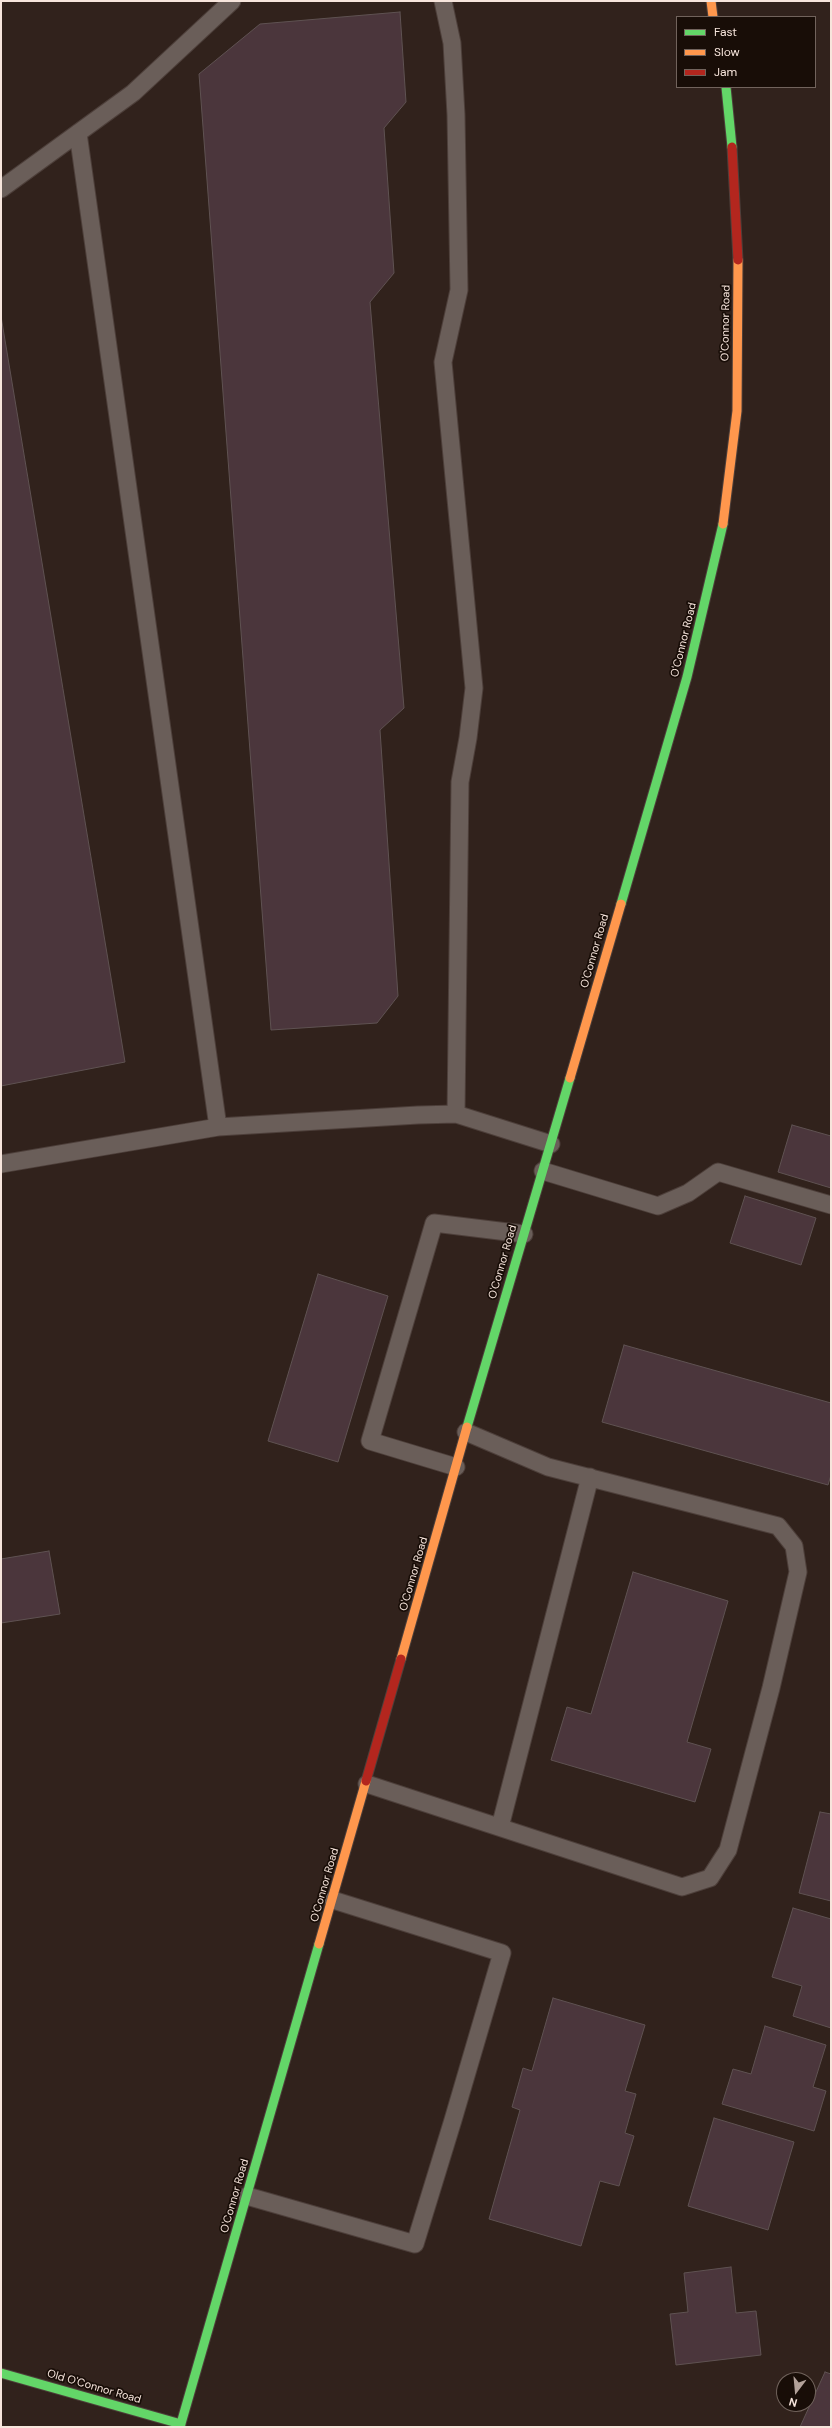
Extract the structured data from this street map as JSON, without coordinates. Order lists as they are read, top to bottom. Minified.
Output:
{"streets":{"main road":["O'Connor Road","Old O'Connor Road"]},"crossings":[["O'Connor Road","Old O'Connor Road"]],"legend":["Fast","Slow","Jam"],"north":"bottom"}
